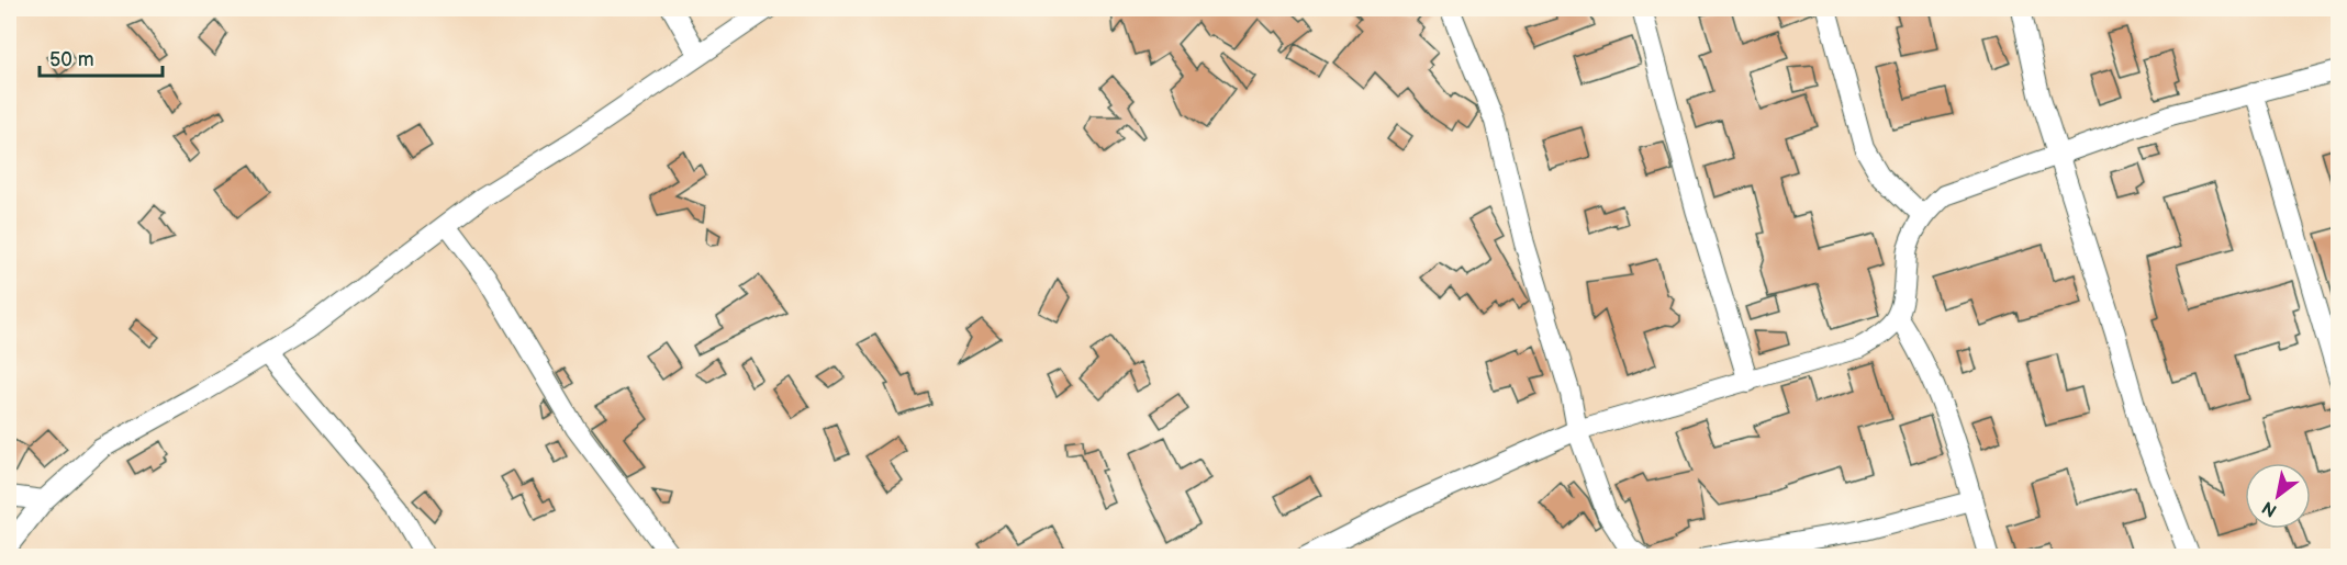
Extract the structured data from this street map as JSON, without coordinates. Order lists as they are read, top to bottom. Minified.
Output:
{"scale_bar":"50 m","north":"bottom left"}
